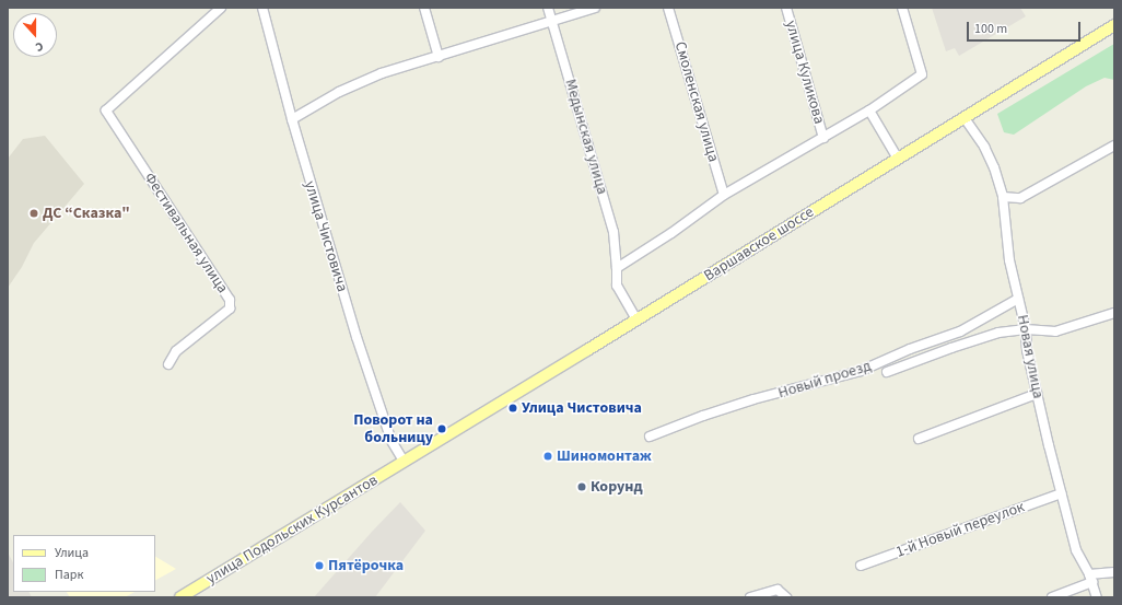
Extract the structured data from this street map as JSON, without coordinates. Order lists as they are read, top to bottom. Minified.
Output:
{"streets":{"main road":["Варшавское шоссе","улица Подольских Курсантов"],"street":["улица Куликова","Смоленская улица","Медынская улица","Фестивальная улица","улица Чистовича","Новая улица","Новый проезд","1-й Новый переулок"]},"crossings":[["Медынская улица","Варшавское шоссе"],["улица Чистовича","Варшавское шоссе"],["улица Чистовича","улица Подольских Курсантов"],["Варшавское шоссе","Новая улица"],["Варшавское шоссе","улица Подольских Курсантов"],["Новая улица","Новый проезд"],["Новая улица","1-й Новый переулок"]],"places":["ДС “Сказка\"","Улица Чистовича","Поворот на больницу","Шиномонтаж","Корунд","Пятёрочка"],"legend":["Улица","Парк"],"scale_bar":"100 m","north":"bottom"}
